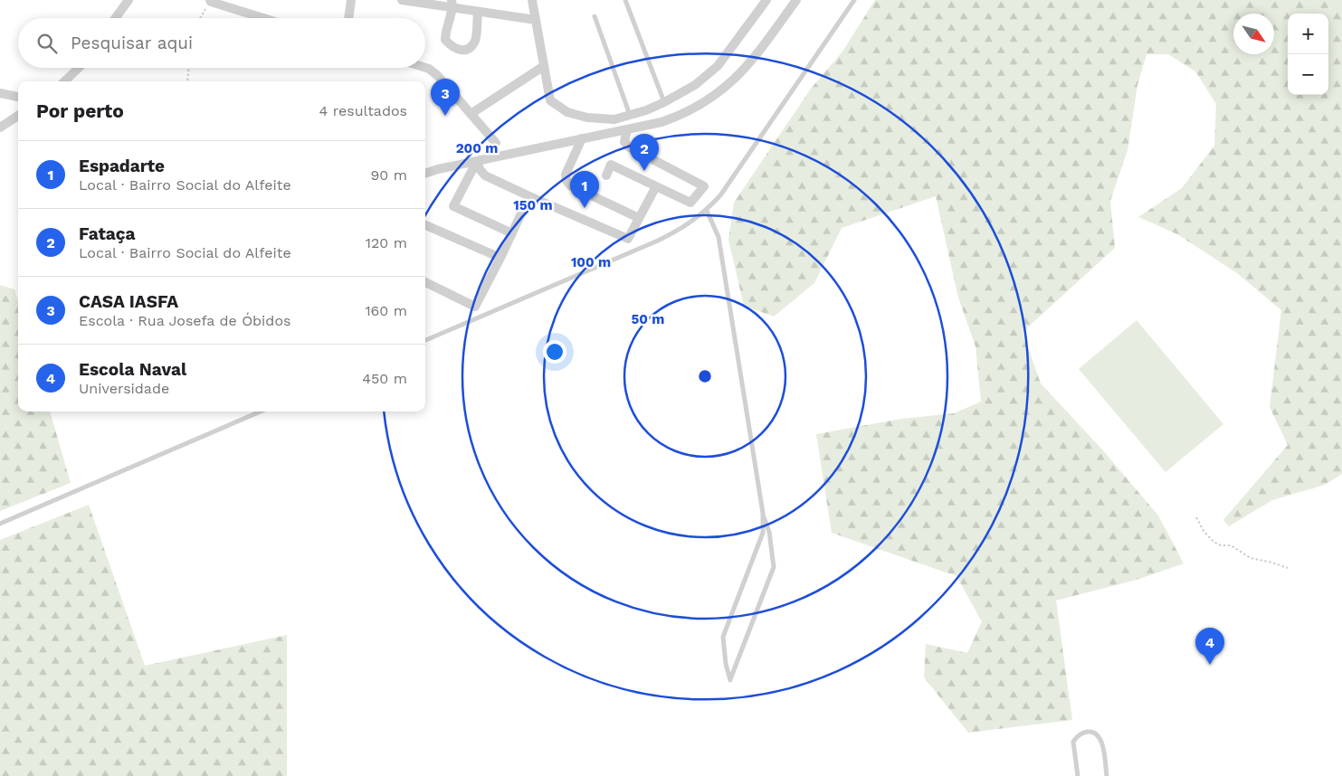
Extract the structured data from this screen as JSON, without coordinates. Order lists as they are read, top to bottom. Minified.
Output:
{"north":"bottom right","page":{"map_buttons":["+","−"],"search":"Pesquisar aqui","pins":["3","2","1","4"],"heading":["Por perto","4 resultados"],"list":[{"mark":"1","name":"Espadarte","note":"Local · Bairro Social do Alfeite","value":"90 m"},{"mark":"2","name":"Fataça","note":"Local · Bairro Social do Alfeite","value":"120 m"},{"mark":"3","name":"CASA IASFA","note":"Escola · Rua Josefa de Óbidos","value":"160 m"},{"mark":"4","name":"Escola Naval","note":"Universidade","value":"450 m"}]},"rings":["200 m","150 m","100 m","50 m"]}
